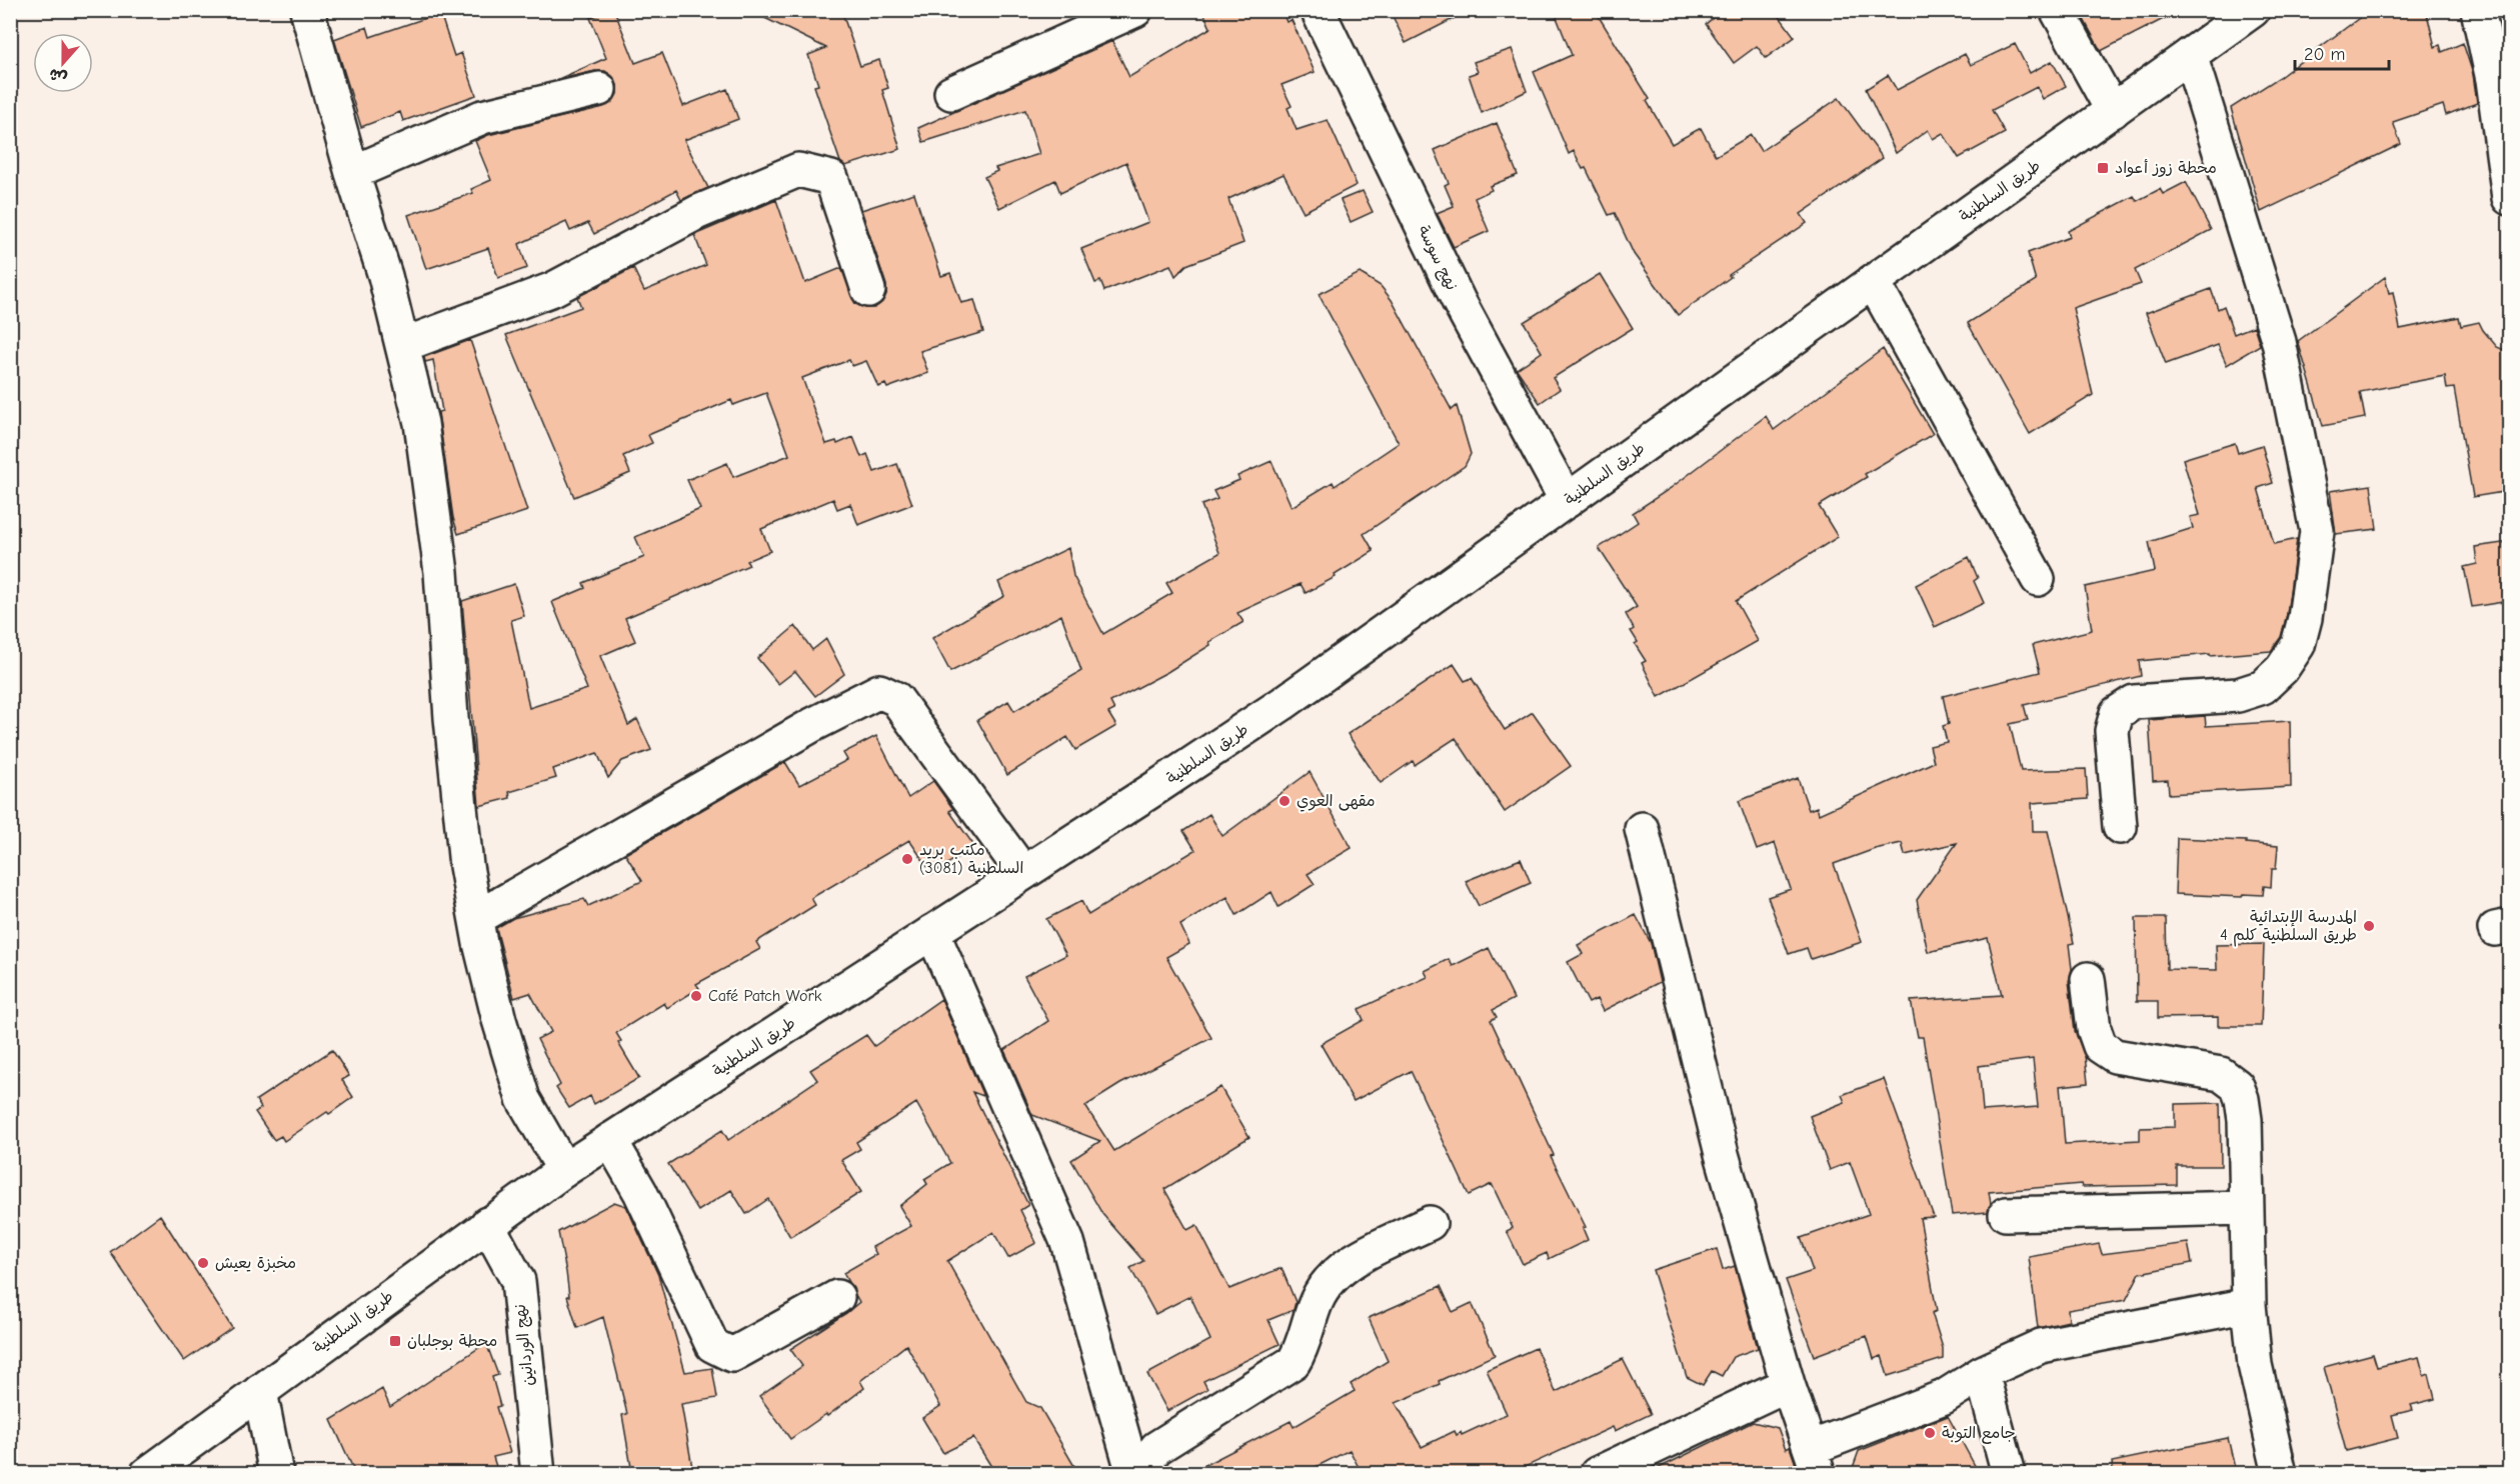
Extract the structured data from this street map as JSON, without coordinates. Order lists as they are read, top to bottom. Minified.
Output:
{"streets":{"street":["طريق السلطنية","نهج سوسة","نهج الوردانين"]},"crossings":[["طريق السلطنية","نهج سوسة"],["طريق السلطنية","نهج الوردانين"]],"places":{"transit":["محطة زوز أعواد","محطة بوجلبان"],"other":["مقهى العوي","مكتب بريد السلطنية (3081)","المدرسة الإبتدائية طريق السلطنية كلم 4","Café Patch Work","مخبزة يعيش","جامع التوبة"]},"scale_bar":"20 m","north":"bottom"}
